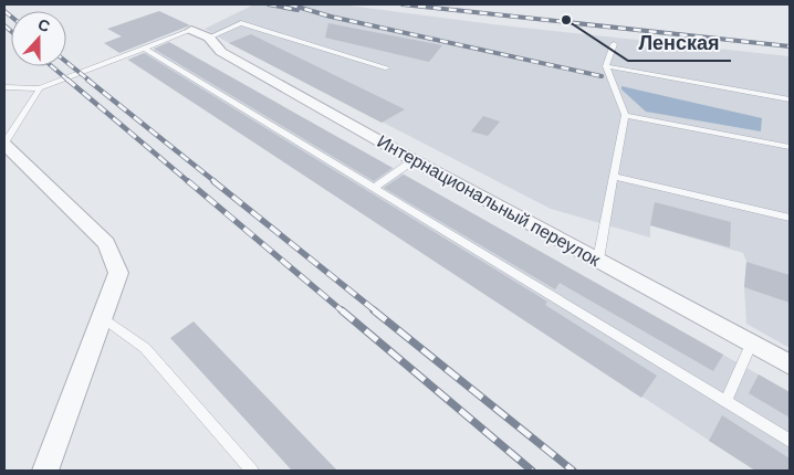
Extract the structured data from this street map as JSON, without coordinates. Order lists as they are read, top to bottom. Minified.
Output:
{"streets":{"street":["Интернациональный переулок"]},"places":["Ленская"],"north":"top"}
